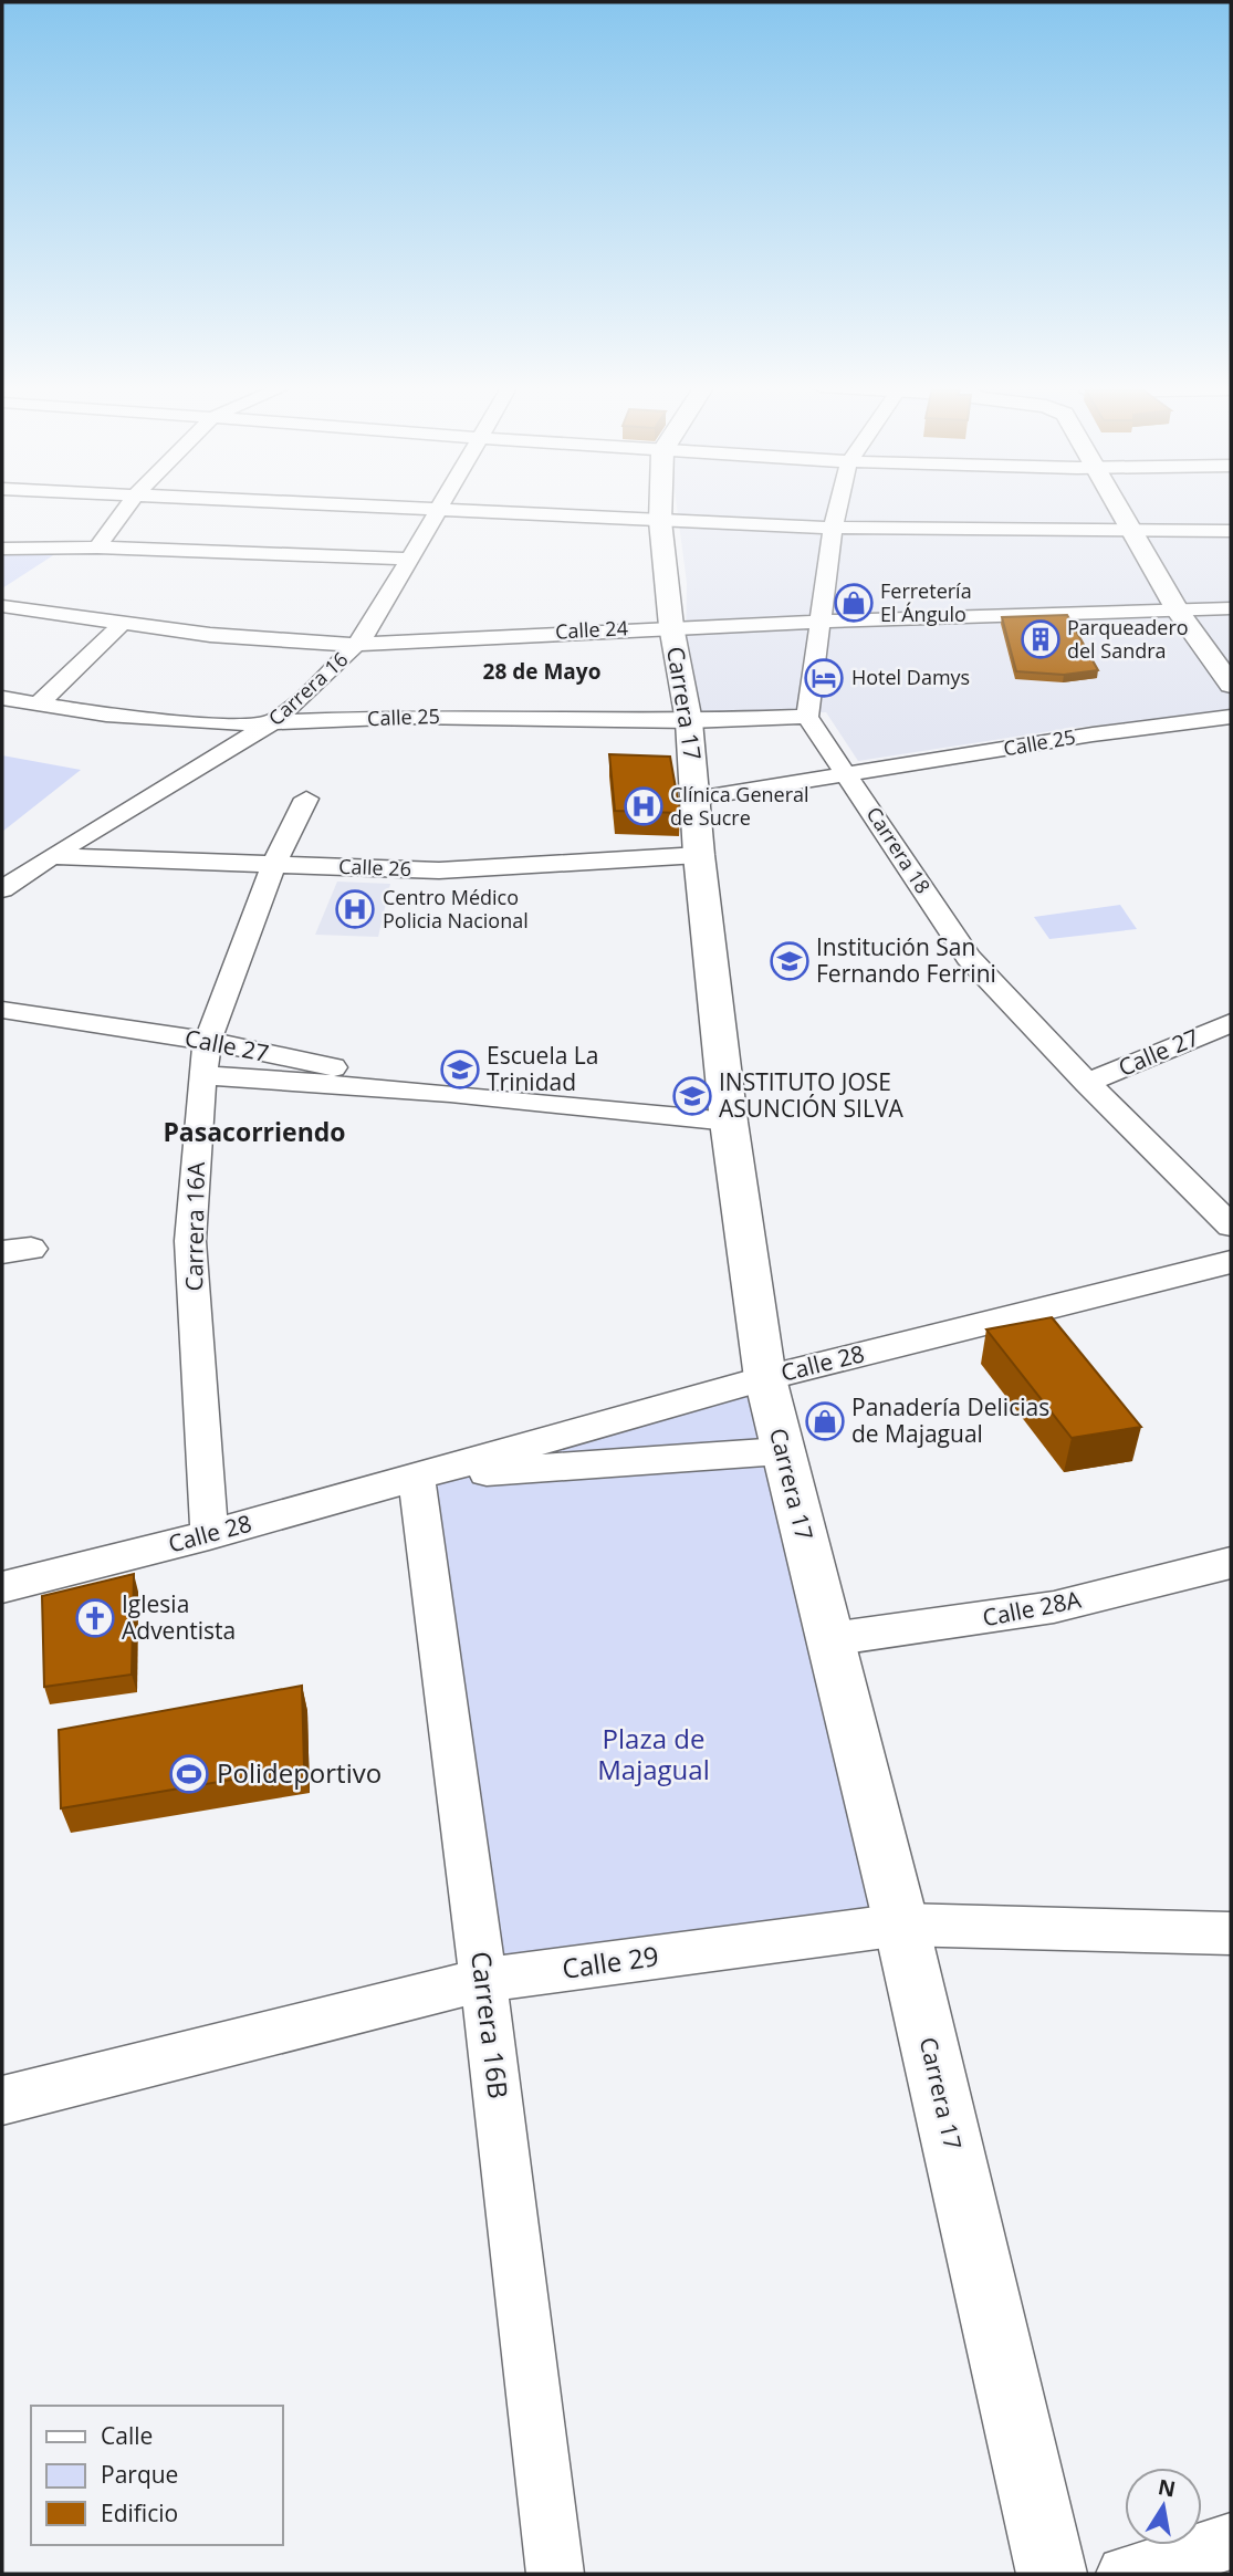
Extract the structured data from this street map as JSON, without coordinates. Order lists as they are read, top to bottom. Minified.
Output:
{"streets":{"main road":["Carrera 17"],"street":["Calle 24","Carrera 16","Calle 25","Carrera 18","Calle 26","Calle 27","Carrera 16A","Calle 28","Calle 28A","Calle 29","Carrera 16B"]},"crossings":[["Calle 24","Carrera 16"],["Calle 24","Carrera 17"],["Carrera 16","Calle 25"],["Carrera 16","Calle 26"],["Carrera 17","Calle 25"],["Carrera 17","Calle 26"],["Carrera 17","Calle 27"],["Carrera 17","Calle 28"],["Carrera 17","Calle 28A"],["Carrera 17","Calle 29"],["Calle 25","Carrera 18"],["Carrera 18","Calle 27"],["Calle 26","Carrera 16A"],["Calle 27","Carrera 16A"],["Carrera 16A","Calle 28"],["Calle 28","Carrera 16B"],["Calle 29","Carrera 16B"]],"districts":["28 de Mayo","Pasacorriendo"],"parks":["Plaza de Majagual"],"places":{"shop":["Ferretería El Ángulo","Panadería Delicias de Majagual"],"building":["Parqueadero del Sandra"],"hotel":["Hotel Damys"],"hospital":["Clínica General de Sucre","Centro Médico Policia Nacional"],"school or university":["Institución San Fernando Ferrini","Escuela La Trinidad","INSTITUTO JOSE ASUNCIÓN SILVA"],"church":["Iglesia Adventista"],"sports":["Polideportivo"]},"legend":["Calle","Parque","Edificio"],"north":"top"}
